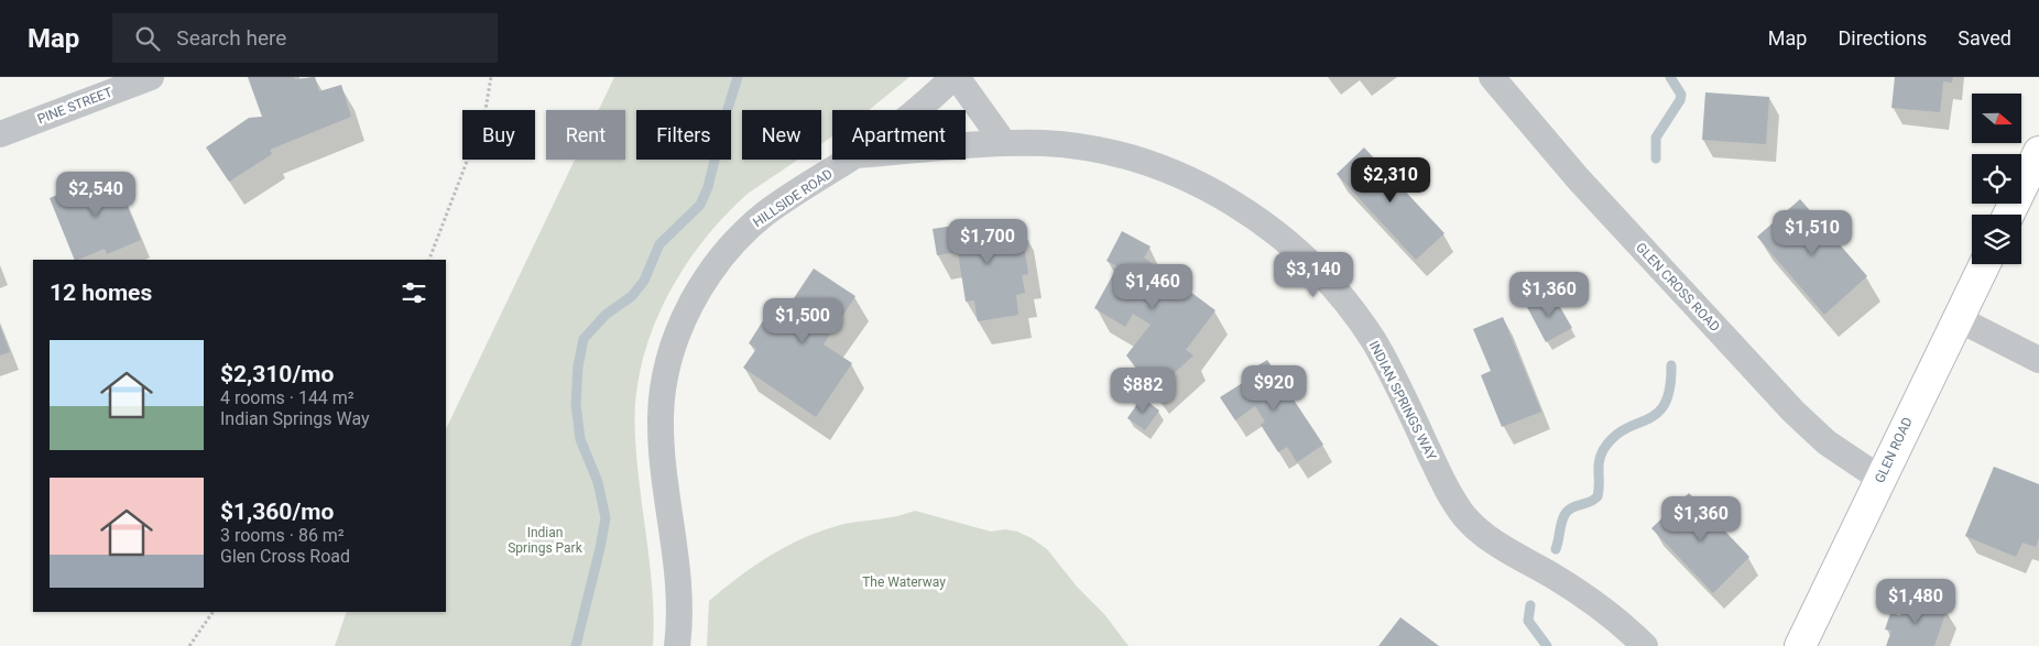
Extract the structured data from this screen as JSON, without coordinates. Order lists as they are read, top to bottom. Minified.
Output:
{"streets":{"street":["PINE STREET","HILLSIDE ROAD","GLEN CROSS ROAD","INDIAN SPRINGS WAY","GLEN ROAD"]},"crossings":[["GLEN CROSS ROAD","GLEN ROAD"]],"parks":["Indian Springs Park","The Waterway"],"north":"right","page":{"header":"Map","search":"Search here","nav":["Map","Directions","Saved"],"chip":["Buy","Rent","Filters","New","Apartment"],"price":["$2,310","$2,540","$1,510","$1,700","$3,140","$1,460","$1,360","$1,500","$920","$882","$1,360","$1,480"],"heading":"12 homes","list":[{"name":"$2,310/mo","note":"4 rooms · 144 m² · Indian Springs Way"},{"name":"$1,360/mo","note":"3 rooms · 86 m² · Glen Cross Road"}]}}
